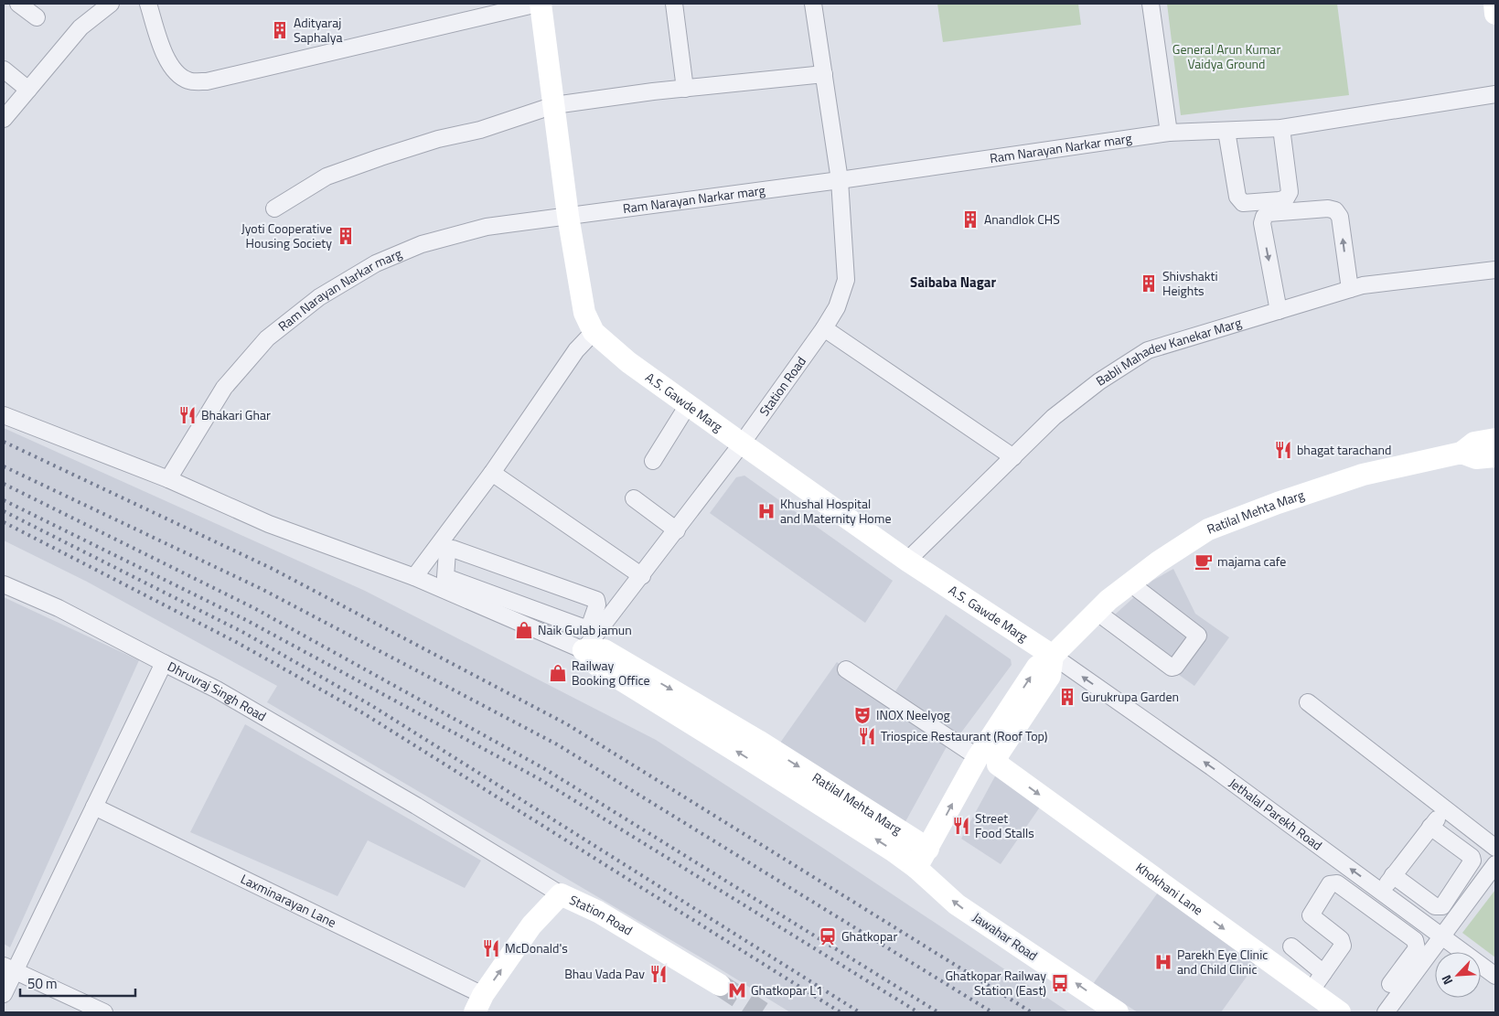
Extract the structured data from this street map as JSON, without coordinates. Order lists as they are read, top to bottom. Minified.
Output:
{"streets":{"street":["Ram Narayan Narkar marg","Babli Mahadev Kanekar Marg","Station Road","A.S. Gawde Marg","Ratilal Mehta Marg","Dhruvraj Singh Road","Jethalal Parekh Road","Khokhani Lane","Laxminarayan Lane","Jawahar Road"]},"crossings":[["Ram Narayan Narkar marg","Station Road"],["Ram Narayan Narkar marg","A.S. Gawde Marg"],["Babli Mahadev Kanekar Marg","A.S. Gawde Marg"],["Station Road","A.S. Gawde Marg"],["Station Road","Ratilal Mehta Marg"],["Station Road","Dhruvraj Singh Road"],["Station Road","Laxminarayan Lane"],["Station Road","Jawahar Road"],["A.S. Gawde Marg","Ratilal Mehta Marg"],["A.S. Gawde Marg","Jethalal Parekh Road"],["A.S. Gawde Marg","Khokhani Lane"],["Ratilal Mehta Marg","Jethalal Parekh Road"],["Ratilal Mehta Marg","Khokhani Lane"],["Ratilal Mehta Marg","Jawahar Road"],["Dhruvraj Singh Road","Laxminarayan Lane"],["Jethalal Parekh Road","Khokhani Lane"]],"one_way":["Jawahar Road"],"districts":["Saibaba Nagar"],"parks":["General Arun Kumar Vaidya Ground"],"places":{"building":["Adityaraj Saphalya","Anandlok CHS","Jyoti Cooperative Housing Society","Shivshakti Heights","Gurukrupa Garden"],"restaurant":["Bhakari Ghar","bhagat tarachand","Triospice Restaurant (Roof Top)","Street Food Stalls","McDonald's","Bhau Vada Pav"],"hospital":["Khushal Hospital and Maternity Home","Parekh Eye Clinic and Child Clinic"],"cafe":["majama cafe"],"shop":["Naik Gulab jamun","Railway Booking Office"],"theatre":["INOX Neelyog"],"station":["Ghatkopar"],"bus stop":["Ghatkopar Railway Station (East)"],"metro station":["Ghatkopar L1"]},"scale_bar":"50 m","north":"bottom left"}
